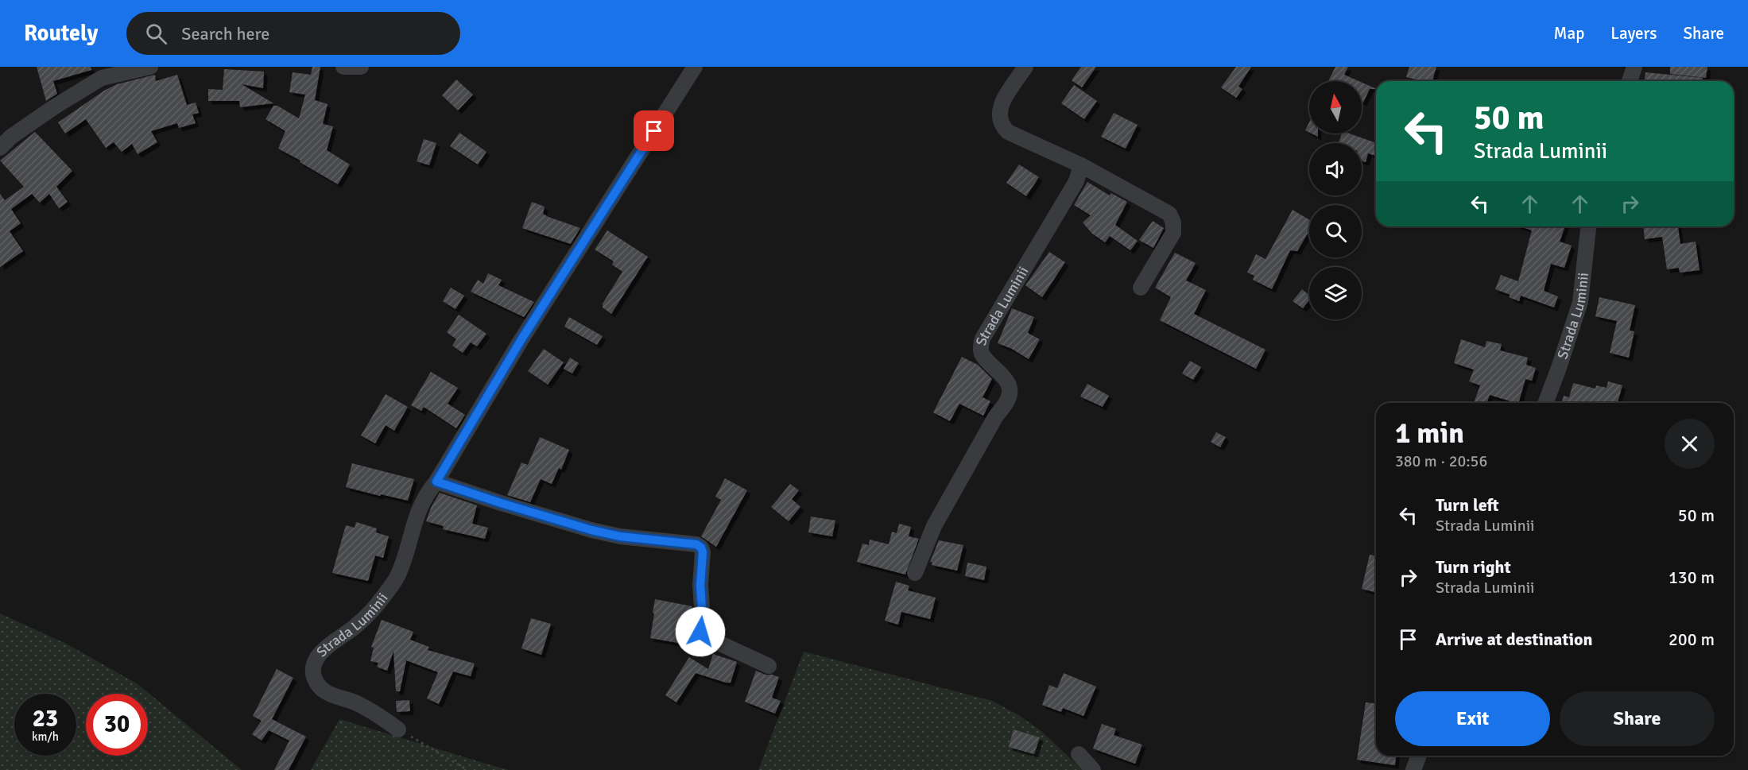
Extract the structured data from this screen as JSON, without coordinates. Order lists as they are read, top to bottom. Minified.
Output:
{"streets":{"street":["Strada Luminii"]},"north":"top","page":{"header":"Routely","search":"Search here","nav":["Map","Layers","Share"],"turn":["50 m","Strada Luminii"],"heading":["1 min","380 m · 20:56"],"list":[{"name":"Turn left","note":"Strada Luminii","value":"50 m"},{"name":"Turn right","note":"Strada Luminii","value":"130 m"},{"name":"Arrive at destination","value":"200 m"}],"buttons":["Exit","Share"],"speed":"23 km/h","limit":"30"}}
